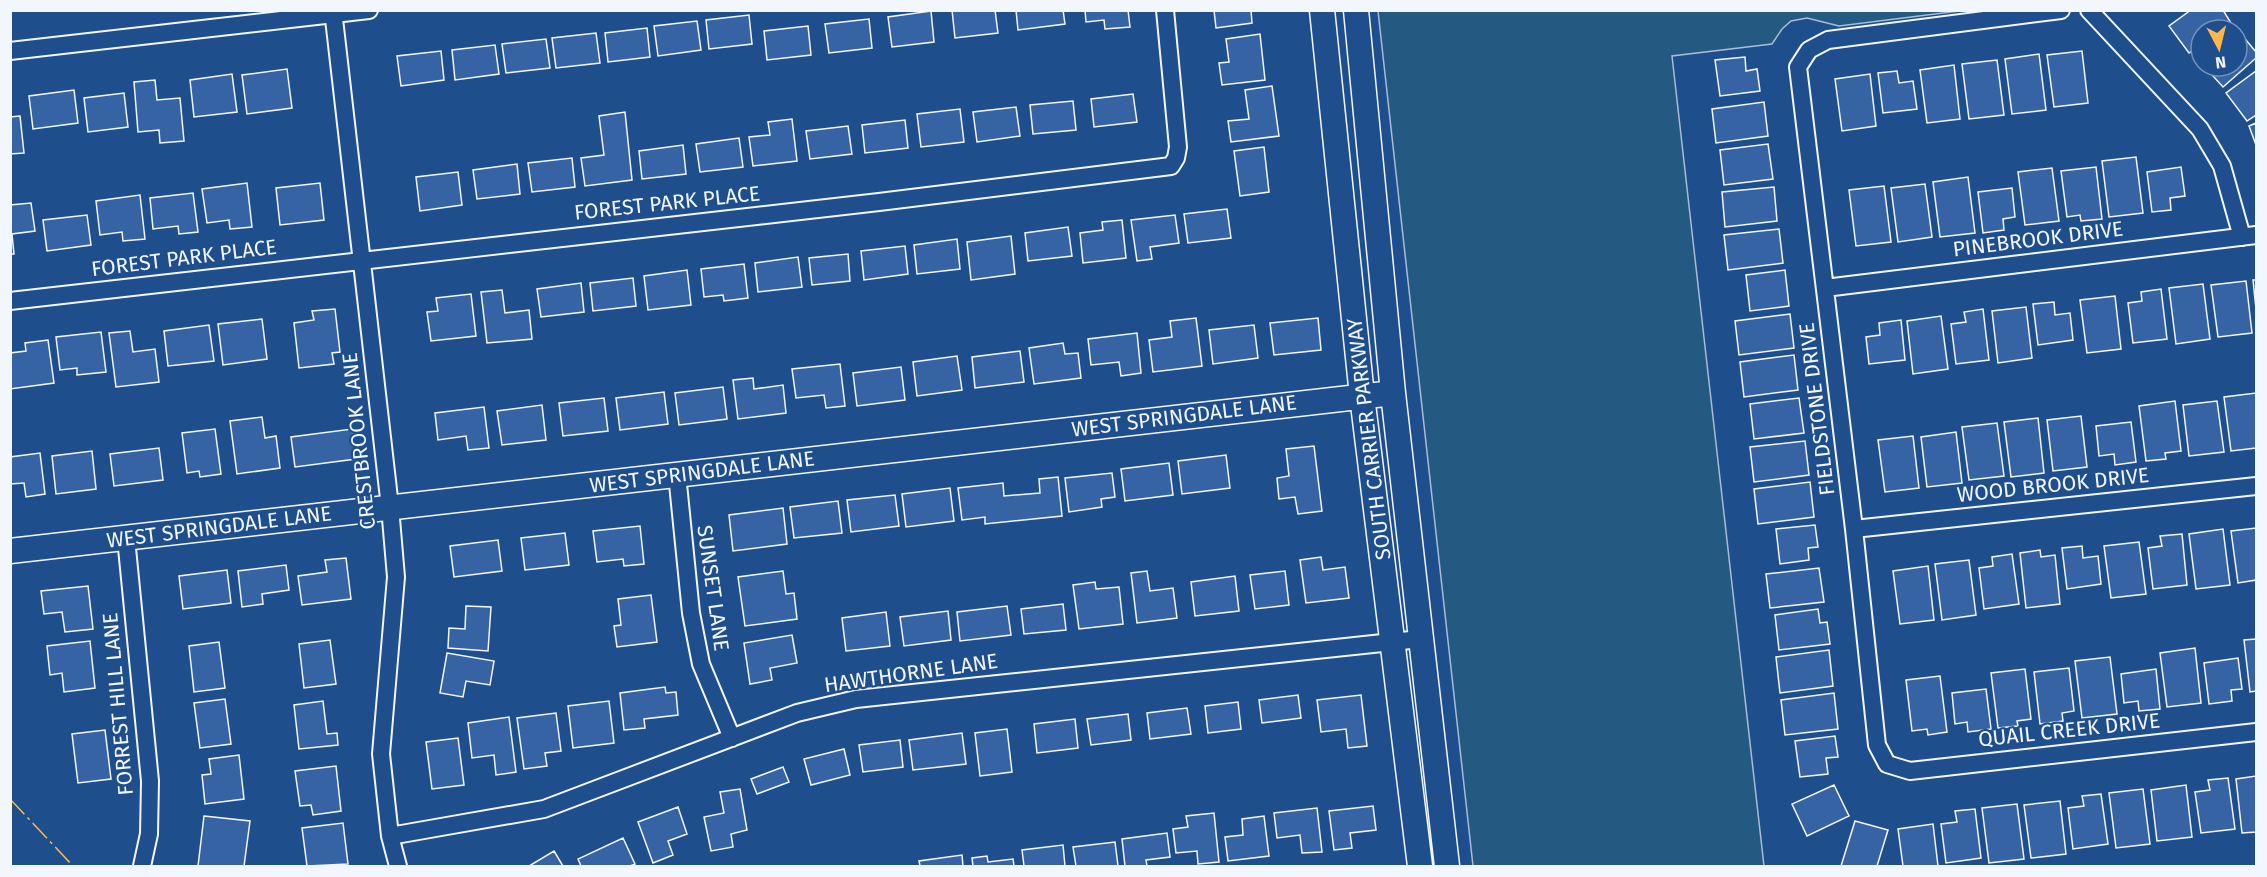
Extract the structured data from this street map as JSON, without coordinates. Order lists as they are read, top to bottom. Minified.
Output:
{"streets":{"main road":["WEST SPRINGDALE LANE","SOUTH CARRIER PARKWAY"],"street":["FOREST PARK PLACE","PINEBROOK DRIVE","FIELDSTONE DRIVE","CRESTBROOK LANE","WOOD BROOK DRIVE","SUNSET LANE","HAWTHORNE LANE","FORREST HILL LANE","QUAIL CREEK DRIVE"]},"crossings":[["FOREST PARK PLACE","CRESTBROOK LANE"],["PINEBROOK DRIVE","FIELDSTONE DRIVE"],["FIELDSTONE DRIVE","WOOD BROOK DRIVE"],["FIELDSTONE DRIVE","QUAIL CREEK DRIVE"],["WEST SPRINGDALE LANE","SOUTH CARRIER PARKWAY"],["WEST SPRINGDALE LANE","CRESTBROOK LANE"],["WEST SPRINGDALE LANE","SUNSET LANE"],["WEST SPRINGDALE LANE","FORREST HILL LANE"],["SOUTH CARRIER PARKWAY","HAWTHORNE LANE"],["CRESTBROOK LANE","HAWTHORNE LANE"],["SUNSET LANE","HAWTHORNE LANE"]],"north":"bottom"}
